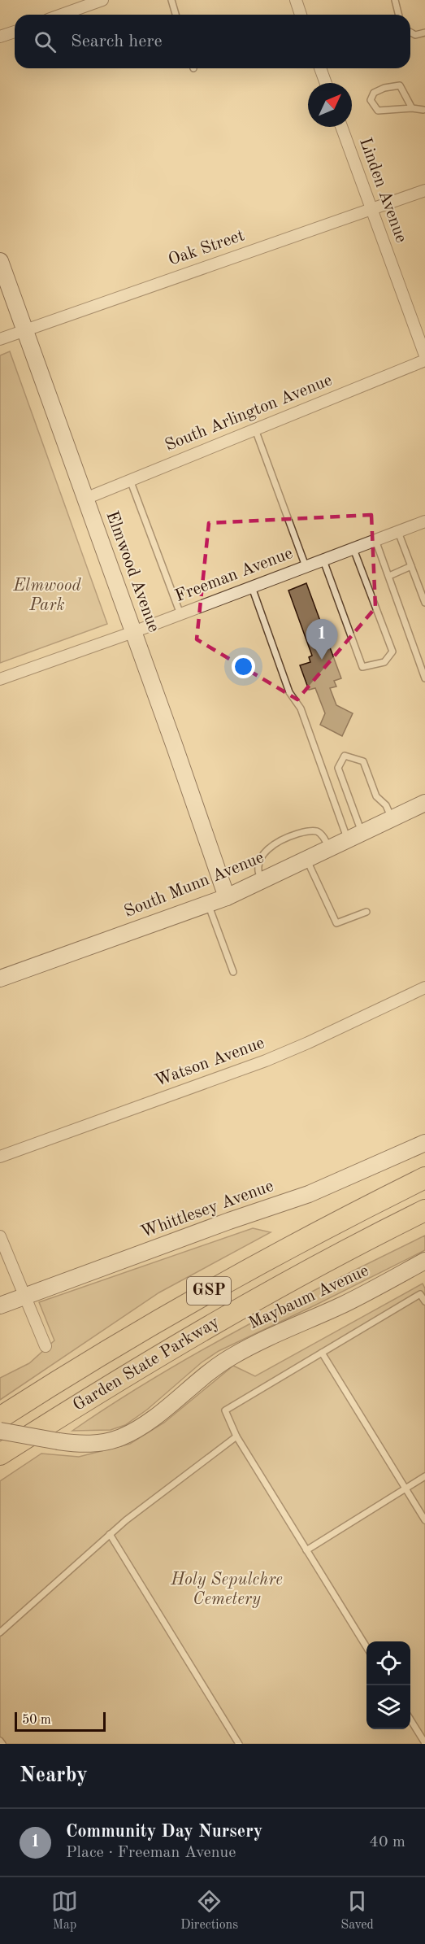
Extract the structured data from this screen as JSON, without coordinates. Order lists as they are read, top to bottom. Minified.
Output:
{"streets":{"highway":["GSP","Garden State Parkway"],"main road":["Elmwood Avenue","South Munn Avenue","Whittlesey Avenue","Maybaum Avenue"],"street":["Linden Avenue","Oak Street","South Arlington Avenue","Freeman Avenue","Watson Avenue"]},"crossings":[["Linden Avenue","Oak Street"],["Oak Street","Elmwood Avenue"],["South Arlington Avenue","Elmwood Avenue"],["Elmwood Avenue","Freeman Avenue"],["Elmwood Avenue","South Munn Avenue"]],"parks":["Elmwood Park","Holy Sepulchre Cemetery"],"scale_bar":"50 m","north":"top right","page":{"search":"Search here","pins":"1","scale":"50 m","heading":"Nearby","list":[{"mark":"1","name":"Community Day Nursery","note":"Place · Freeman Avenue","value":"40 m"}],"nav":["Map","Directions","Saved"]}}
